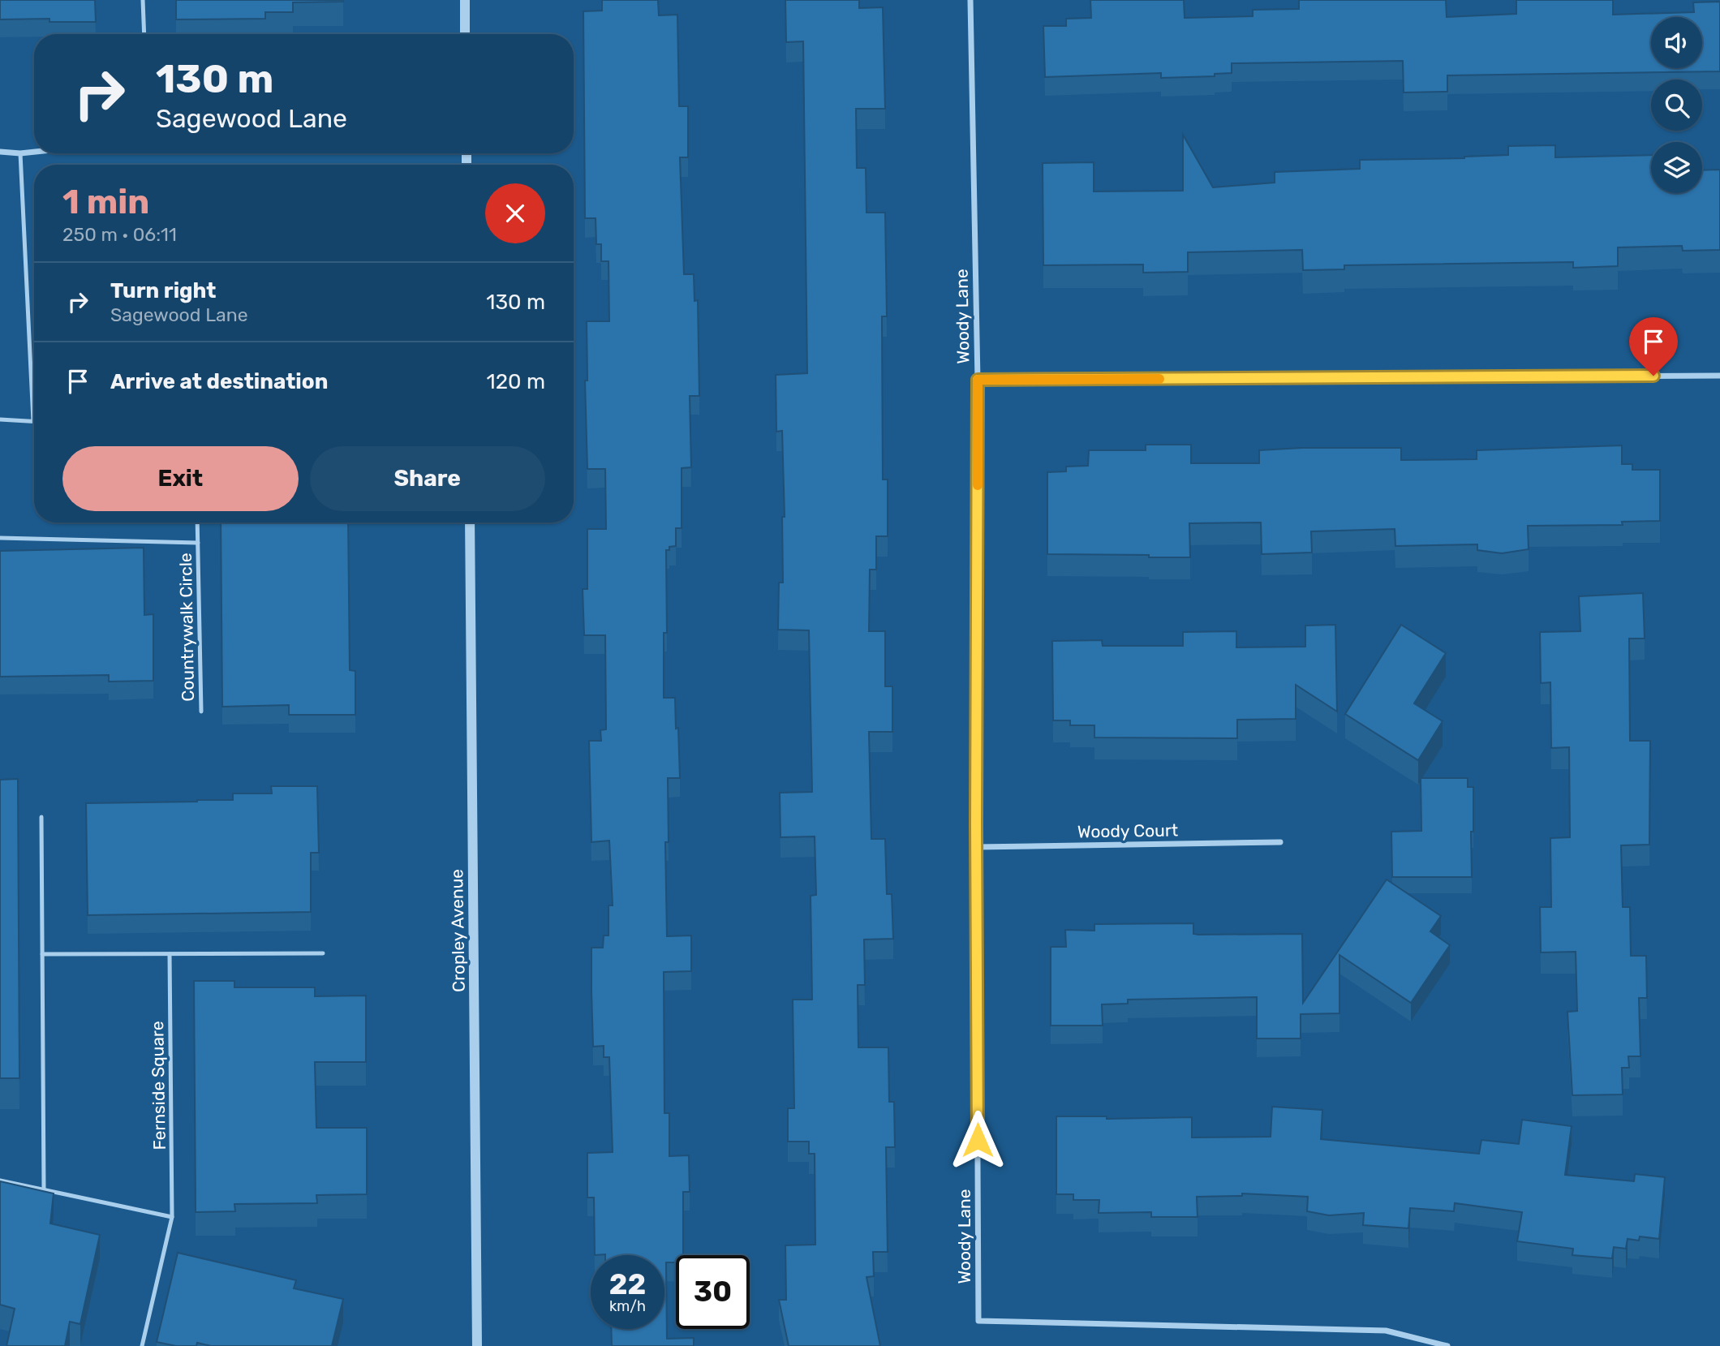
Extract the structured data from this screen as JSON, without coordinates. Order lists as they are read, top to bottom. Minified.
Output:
{"streets":{"street":["Woody Lane","Woody Court","Cropley Avenue"],"lane":["Countrywalk Circle","Fernside Square"]},"crossings":[["Woody Lane","Woody Court"]],"page":{"turn":["130 m","Sagewood Lane"],"heading":["1 min","250 m · 06:11"],"list":[{"name":"Turn right","note":"Sagewood Lane","value":"130 m"},{"name":"Arrive at destination","value":"120 m"}],"buttons":["Exit","Share"],"speed":"22 km/h","limit":"30"}}
